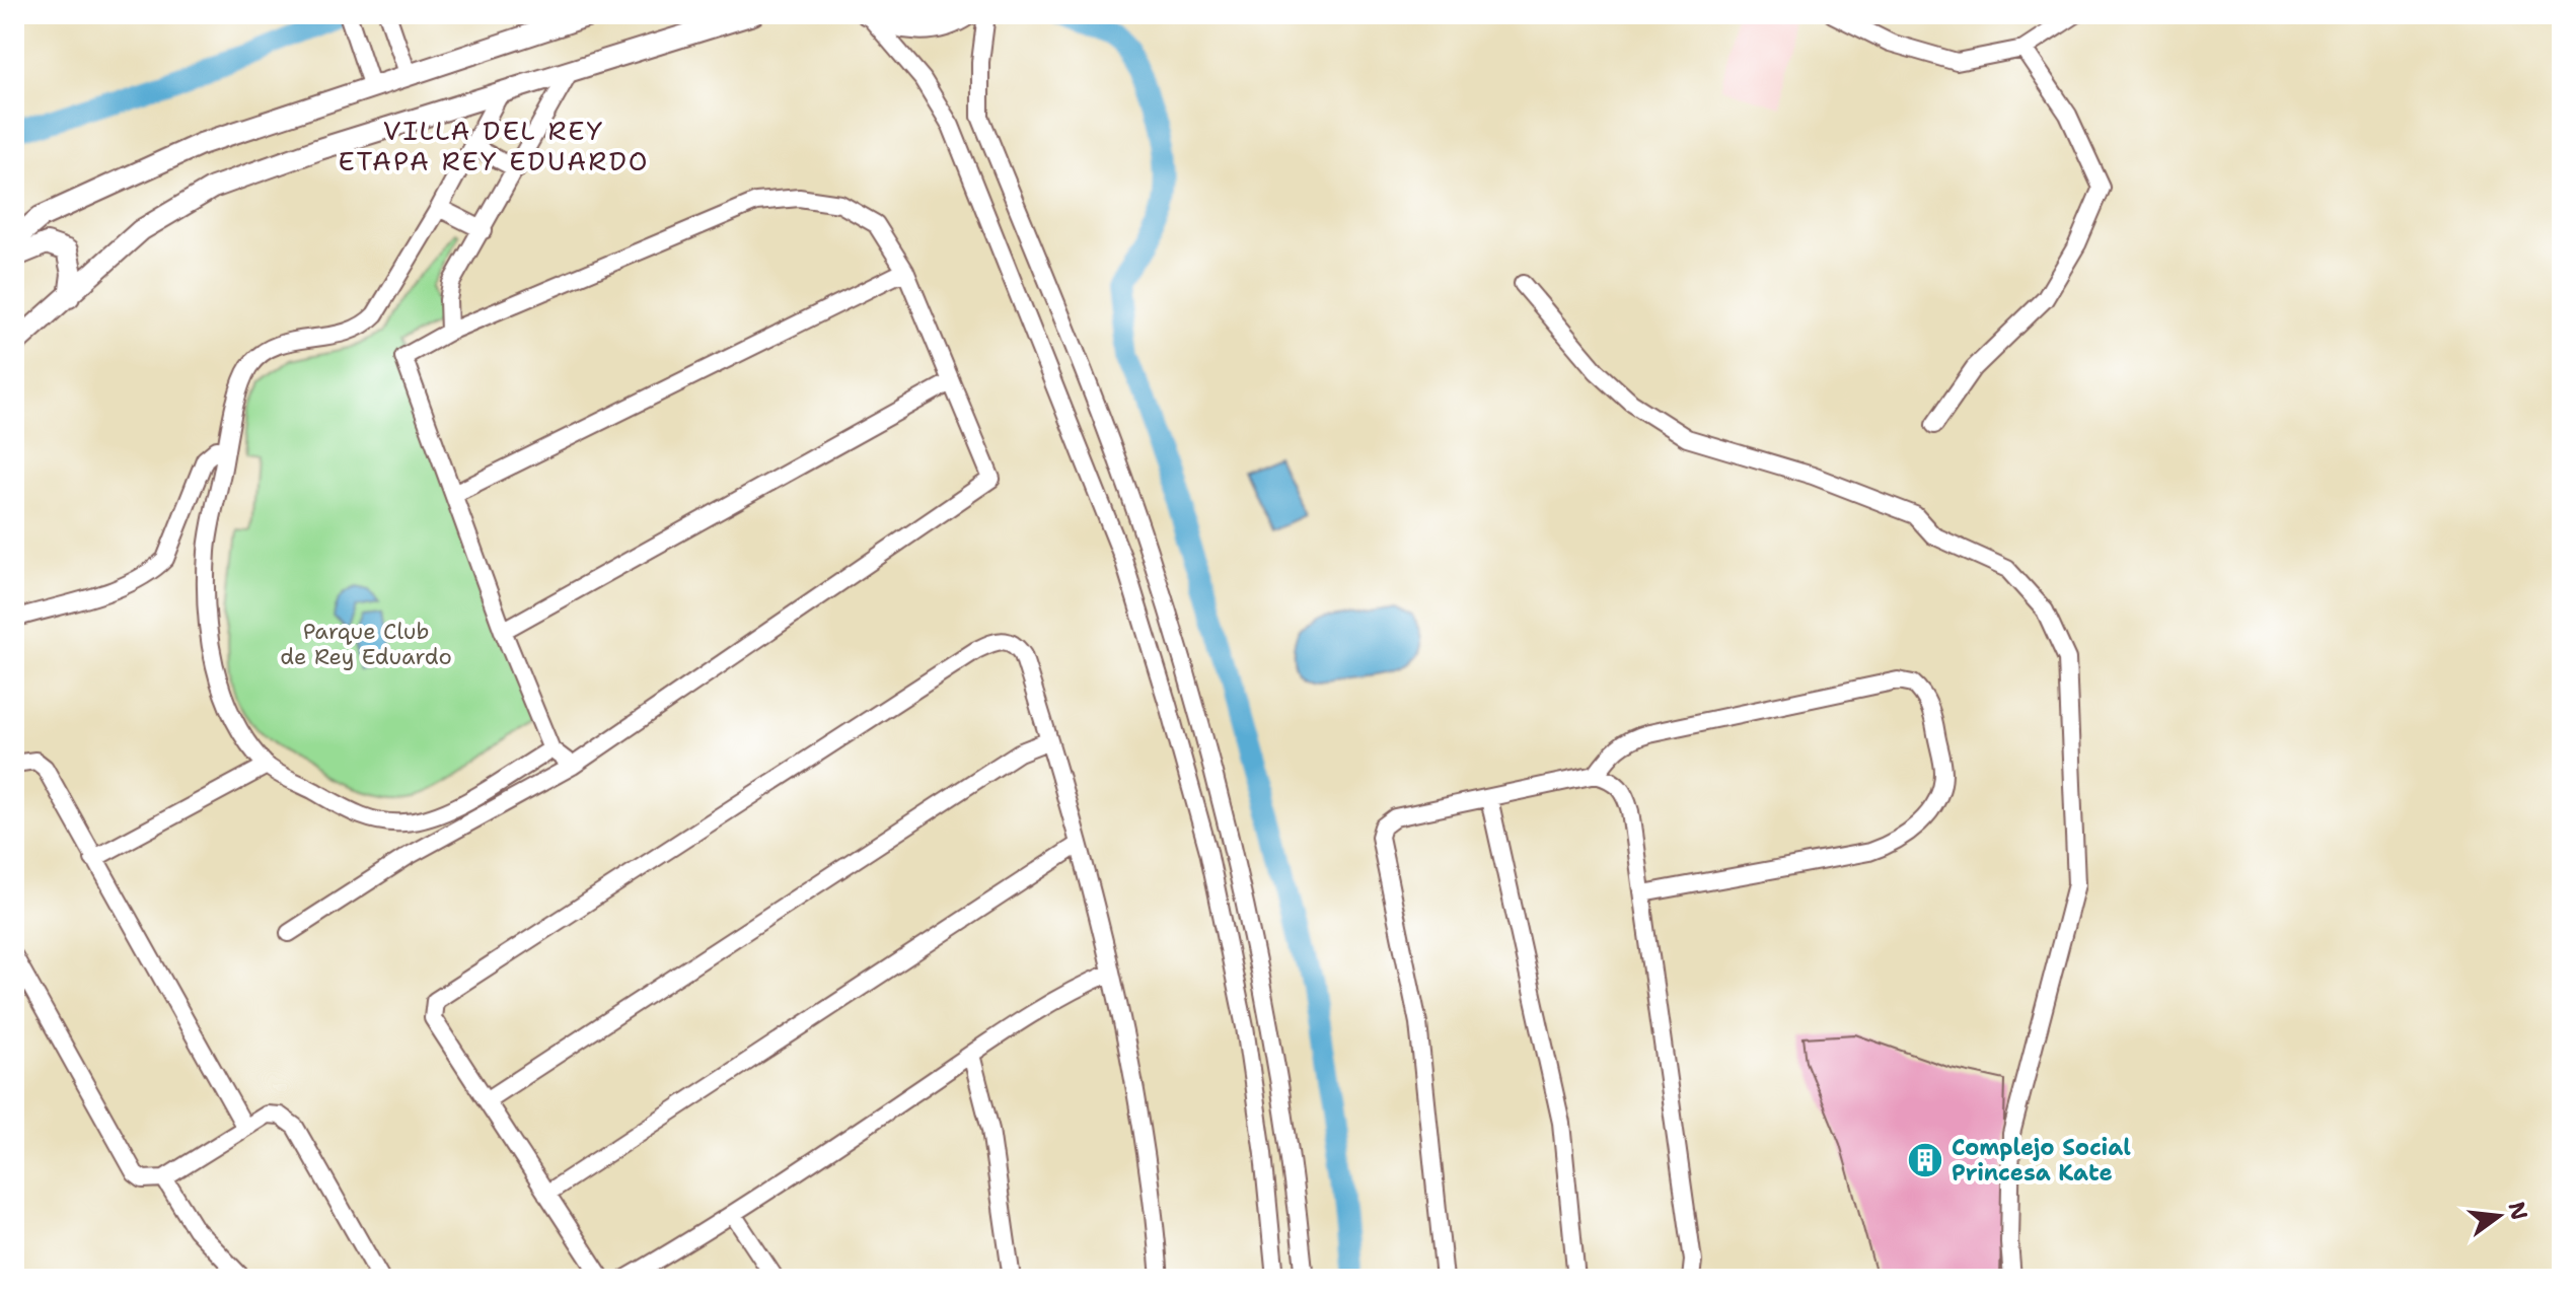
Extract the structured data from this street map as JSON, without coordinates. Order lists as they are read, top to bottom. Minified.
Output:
{"districts":["VILLA DEL REY ETAPA REY EDUARDO"],"parks":["Parque Club de Rey Eduardo"],"places":{"building":["Complejo Social Princesa Kate"]},"north":"right"}
